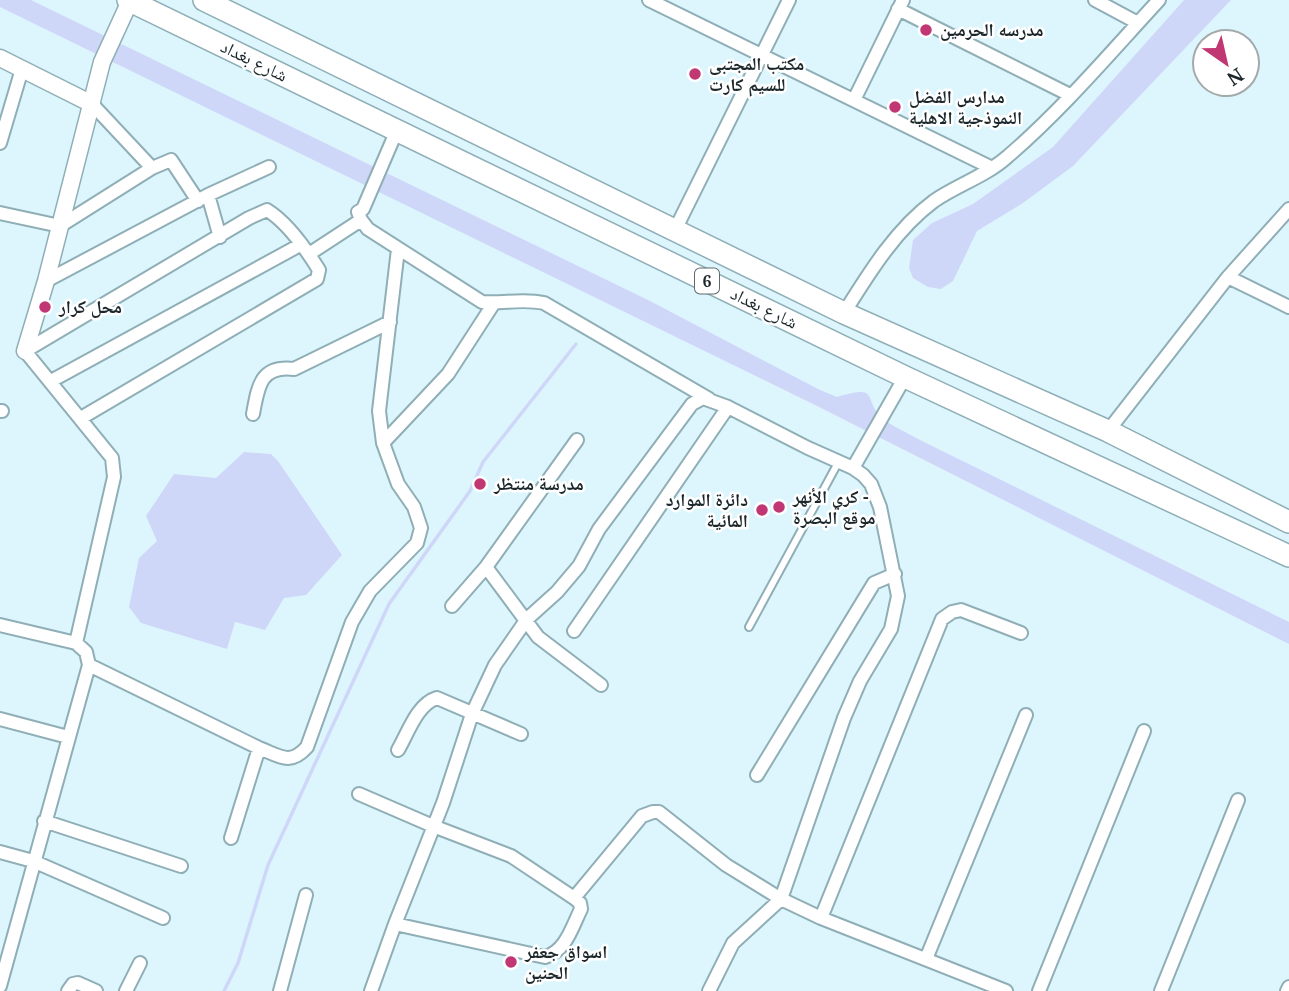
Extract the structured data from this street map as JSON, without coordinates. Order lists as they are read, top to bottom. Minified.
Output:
{"streets":{"highway":["شارع بغداد","6"]},"places":["مدرسه الحرمين","مكتب المجتبى للسيم كارت","مدارس الفضل النموذجية الاهلية","محل كرار","مدرسة منتظر","كري الأنهر - موقع البصرة","دائرة الموارد المائية","اسواق جعفر الحنين"],"north":"bottom right"}
